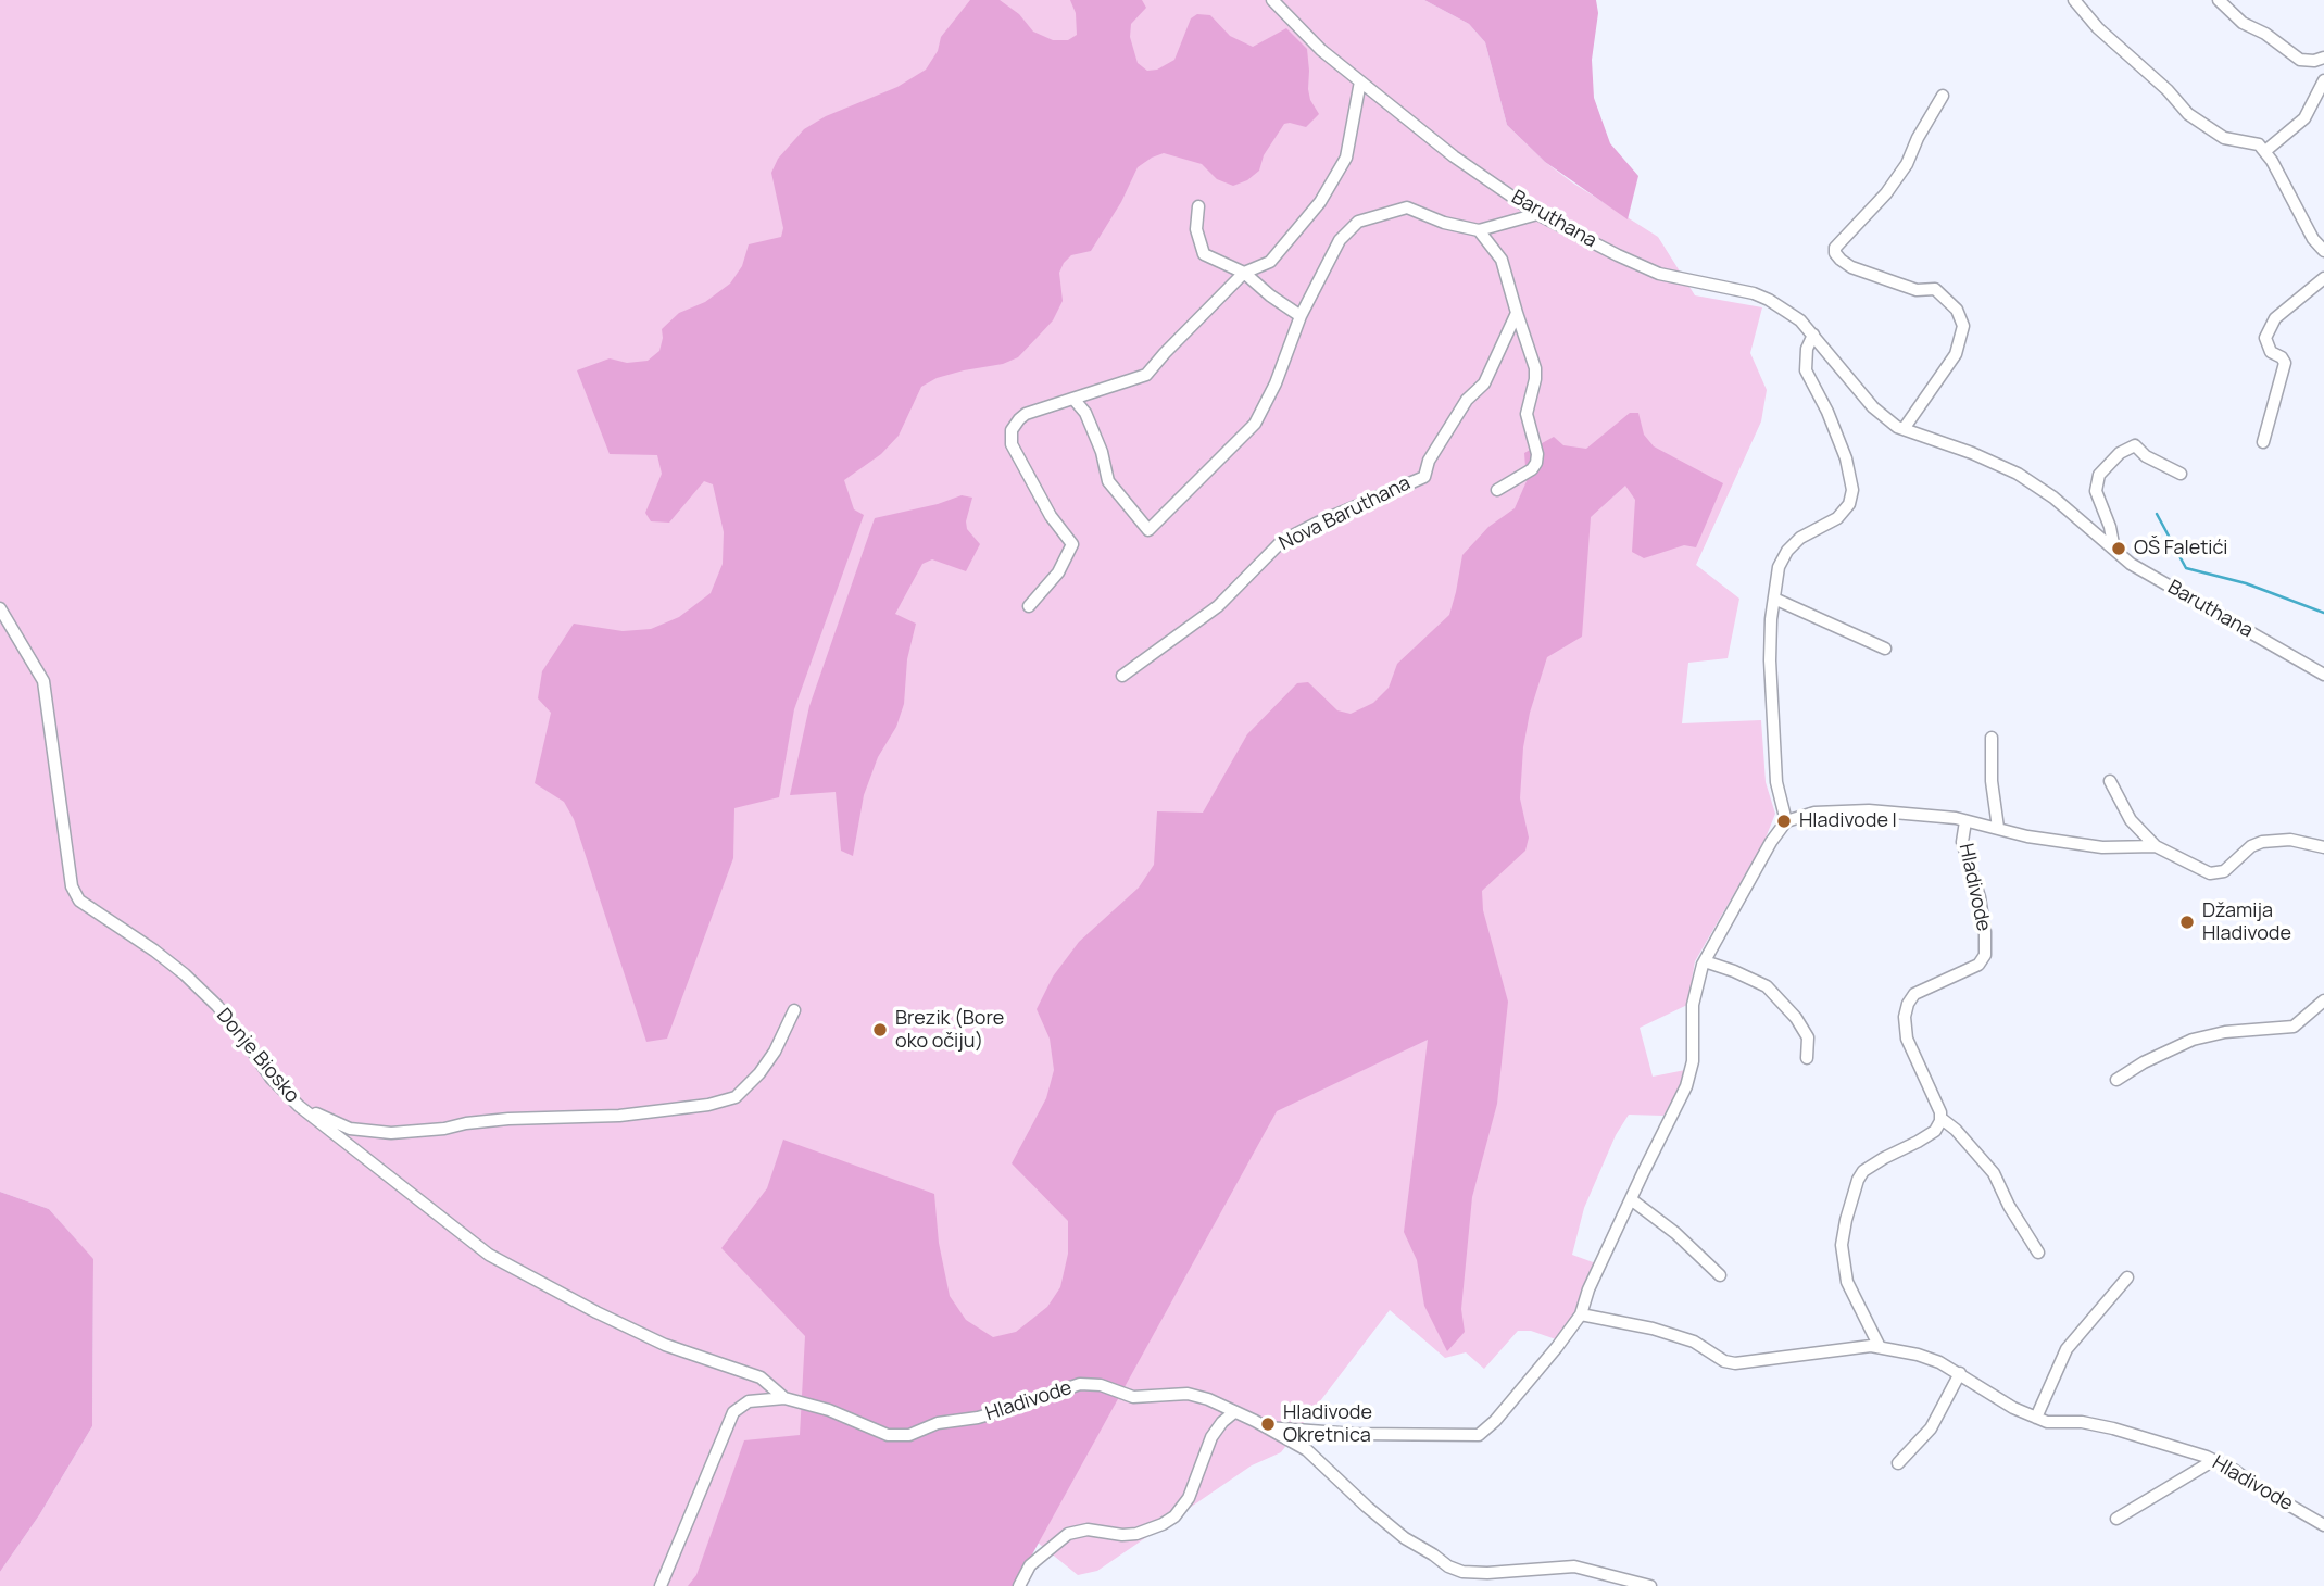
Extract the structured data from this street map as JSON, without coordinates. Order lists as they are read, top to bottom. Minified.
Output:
{"streets":{"street":["Baruthana","Nova Baruthana","Hladivode","Donje Biosko"]},"crossings":[["Hladivode","Donje Biosko"]],"places":["OŠ Faletići","Hladivode I","Džamija Hladivode","Brezik (Bore oko očiju)","Hladivode Okretnica"]}
